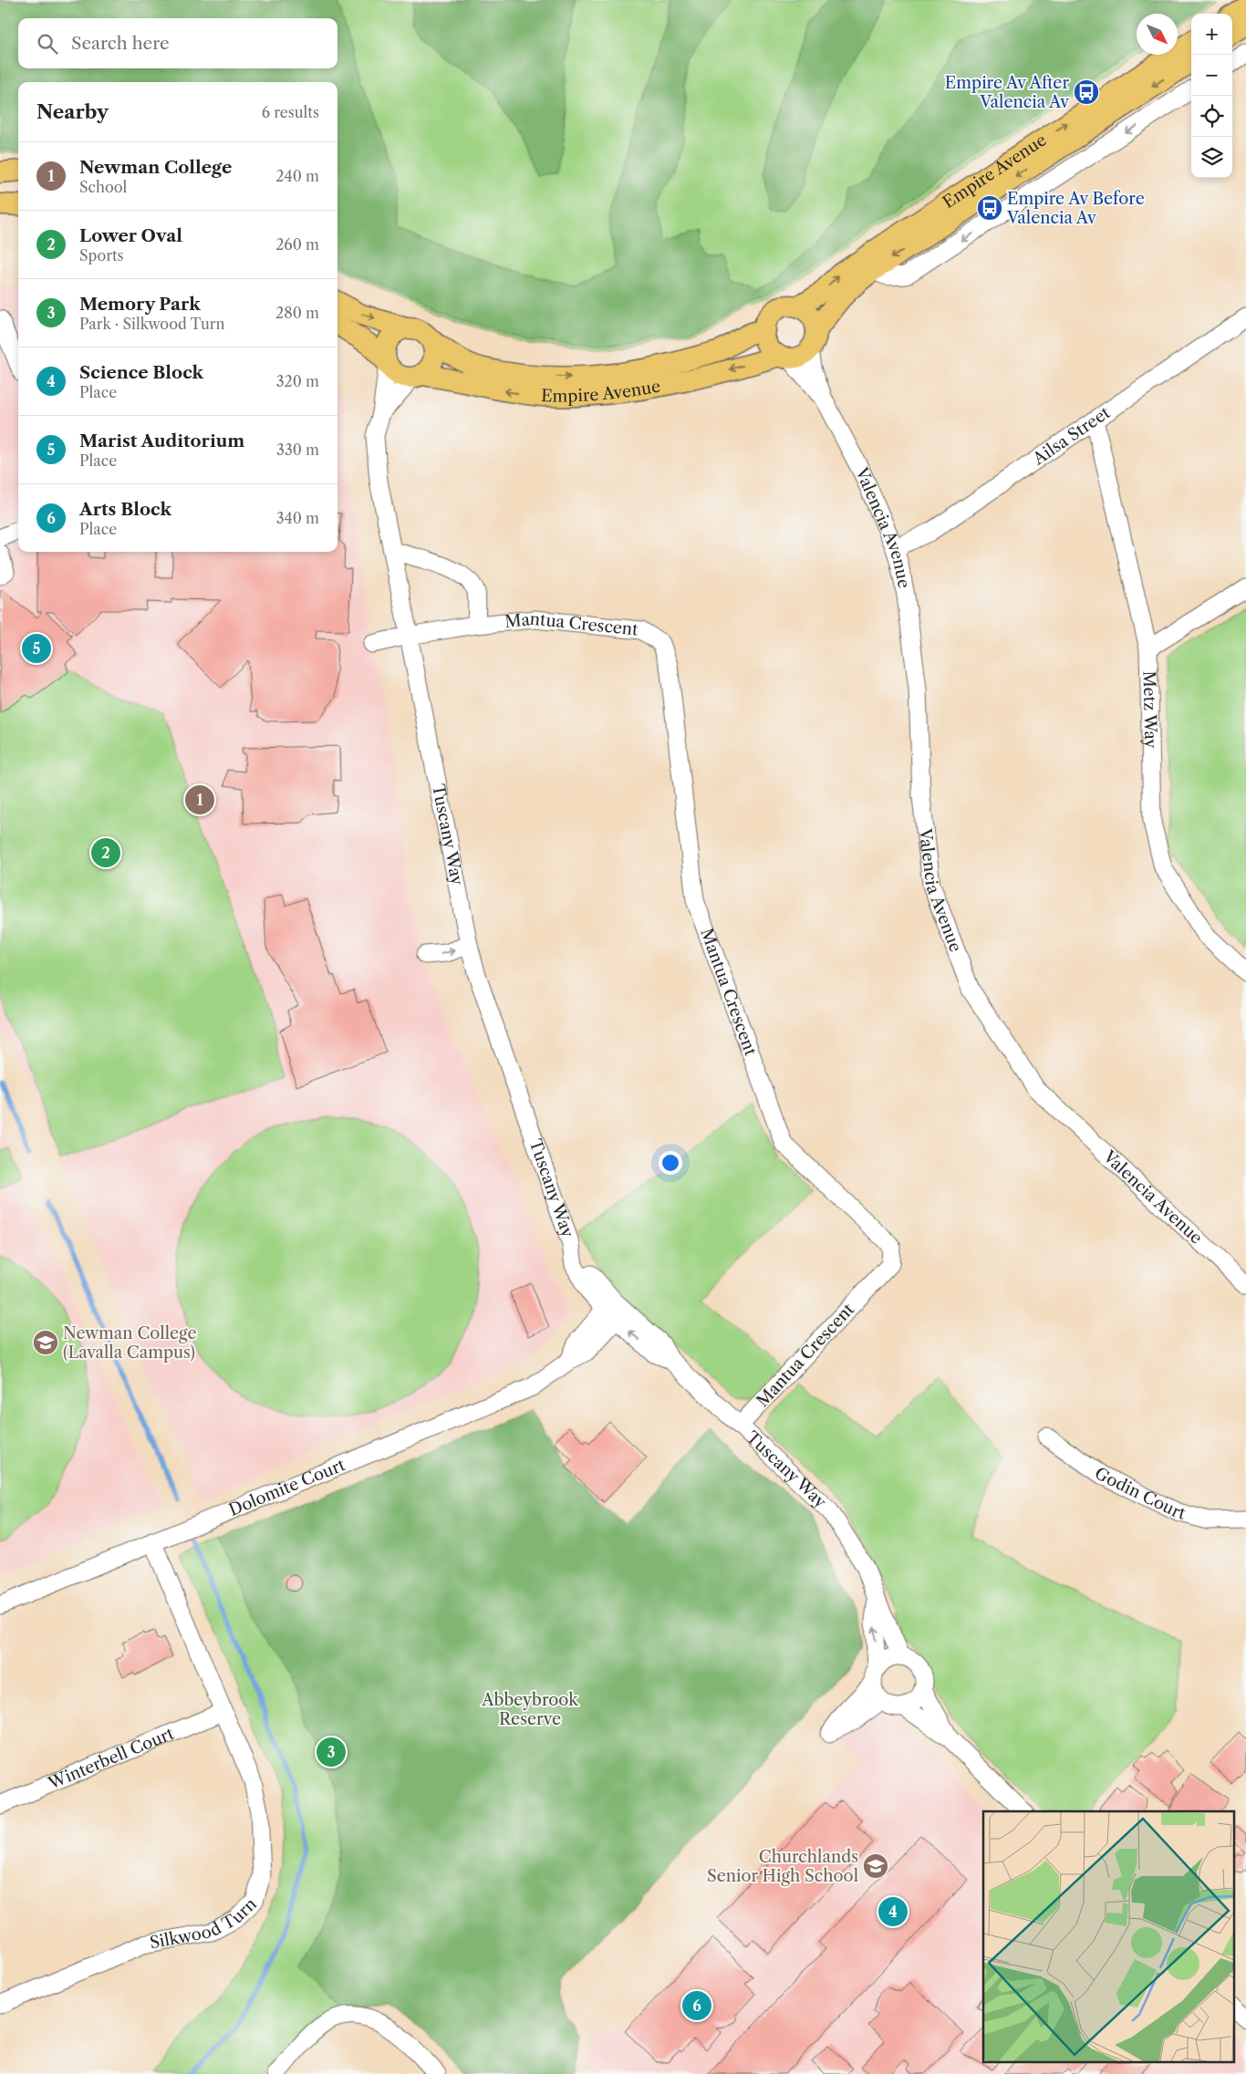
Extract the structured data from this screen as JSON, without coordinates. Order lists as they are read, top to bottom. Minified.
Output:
{"streets":{"main road":["Empire Avenue"],"street":["Ailsa Street","Valencia Avenue","Mantua Crescent","Metz Way","Tuscany Way","Dolomite Court","Godin Court","Winterbell Court","Silkwood Turn"]},"crossings":[["Empire Avenue","Valencia Avenue"],["Empire Avenue","Tuscany Way"],["Ailsa Street","Valencia Avenue"],["Ailsa Street","Metz Way"],["Mantua Crescent","Tuscany Way"],["Tuscany Way","Dolomite Court"],["Dolomite Court","Silkwood Turn"],["Winterbell Court","Silkwood Turn"]],"parks":["Abbeybrook Reserve"],"places":{"bus stop":["Empire Av After Valencia Av","Empire Av Before Valencia Av"],"school or university":["Newman College (Lavalla Campus)","Churchlands Senior High School"]},"north":"bottom right","page":{"map_buttons":["+","−"],"search":"Search here","heading":["Nearby","6 results"],"list":[{"mark":"1","name":"Newman College","note":"School","value":"240 m"},{"mark":"2","name":"Lower Oval","note":"Sports","value":"260 m"},{"mark":"3","name":"Memory Park","note":"Park · Silkwood Turn","value":"280 m"},{"mark":"4","name":"Science Block","note":"Place","value":"320 m"},{"mark":"5","name":"Marist Auditorium","note":"Place","value":"330 m"},{"mark":"6","name":"Arts Block","note":"Place","value":"340 m"}],"pins":["5","1","2","3","4","6"]}}
